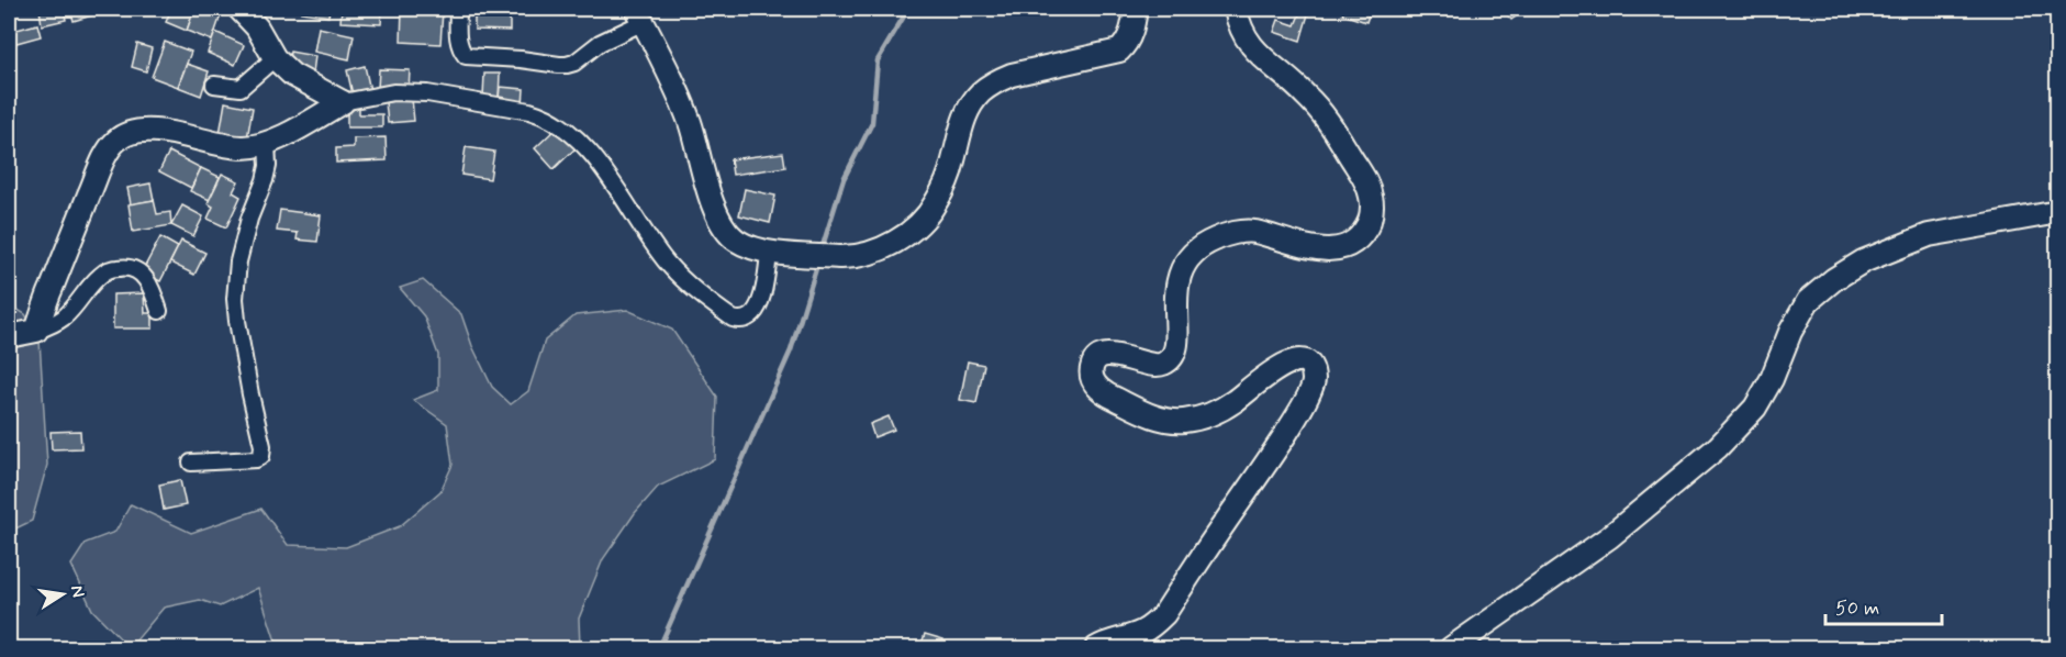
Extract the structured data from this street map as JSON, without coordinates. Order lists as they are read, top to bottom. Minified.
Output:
{"scale_bar":"50 m","north":"right"}
